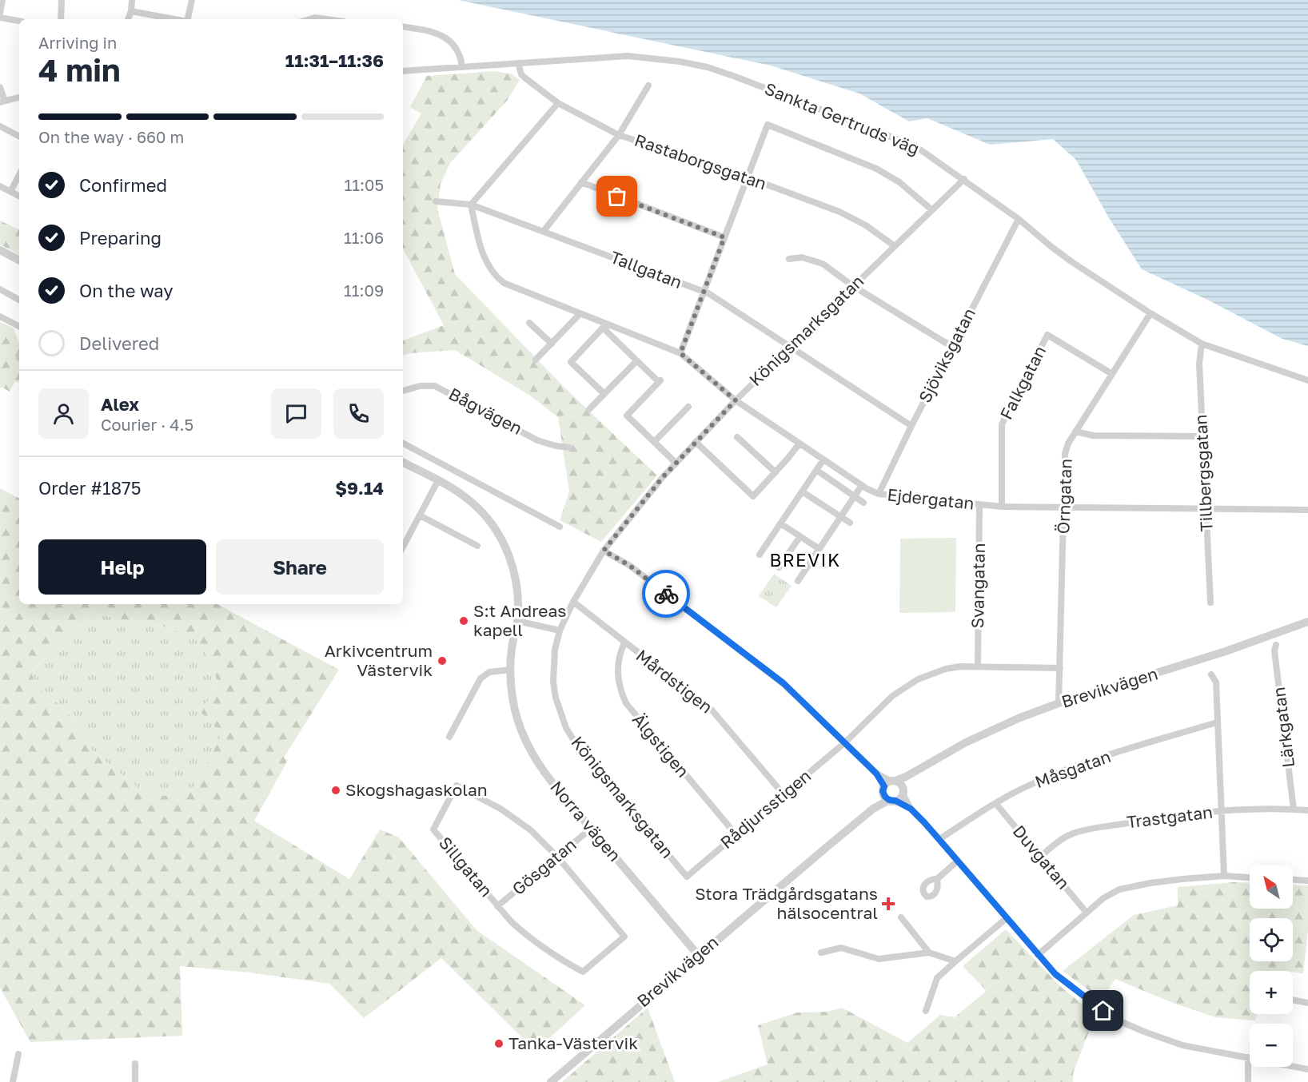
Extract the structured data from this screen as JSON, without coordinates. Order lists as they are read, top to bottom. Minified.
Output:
{"streets":{"street":["Sankta Gertruds väg","Rastaborgsgatan","Tallgatan","Königsmarksgatan","Sjöviksgatan","Falkgatan","Bågvägen","Tillbergsgatan","Örngatan","Ejdergatan","Svangatan","Mårdstigen","Brevikvägen","Lärkgatan","Älgstigen","Måsgatan","Rådjursstigen","Trastgatan","Norra vägen","Duvgatan","Sillgatan","Gösgatan"]},"crossings":[["Sankta Gertruds väg","Rastaborgsgatan"],["Sankta Gertruds väg","Königsmarksgatan"],["Sankta Gertruds väg","Sjöviksgatan"],["Sankta Gertruds väg","Tillbergsgatan"],["Sankta Gertruds väg","Örngatan"],["Rastaborgsgatan","Königsmarksgatan"],["Tallgatan","Königsmarksgatan"],["Tallgatan","Sjöviksgatan"],["Tallgatan","Ejdergatan"],["Königsmarksgatan","Ejdergatan"],["Königsmarksgatan","Mårdstigen"],["Königsmarksgatan","Rådjursstigen"],["Sjöviksgatan","Ejdergatan"],["Falkgatan","Örngatan"],["Falkgatan","Ejdergatan"],["Tillbergsgatan","Ejdergatan"],["Örngatan","Ejdergatan"],["Örngatan","Brevikvägen"],["Örngatan","Rådjursstigen"],["Ejdergatan","Svangatan"],["Svangatan","Rådjursstigen"],["Mårdstigen","Älgstigen"],["Mårdstigen","Rådjursstigen"],["Brevikvägen","Norra vägen"],["Lärkgatan","Trastgatan"],["Älgstigen","Rådjursstigen"],["Måsgatan","Duvgatan"],["Trastgatan","Duvgatan"],["Norra vägen","Gösgatan"],["Sillgatan","Gösgatan"]],"districts":["BREVIK"],"places":{"other":["S:t Andreas kapell","Arkivcentrum Västervik","Skogshagaskolan","Tanka-Västervik"],"health":["Stora Trädgårdsgatans hälsocentral"]},"north":"top left","page":{"heading":["4 min","Arriving in","11:31–11:36"],"panel":["Alex","Courier · 4.5","Order #1875","$9.14"],"bar":"On the way · 660 m","list":[["Confirmed","11:05"],["Preparing","11:06"],["On the way","11:09"],"Delivered"],"buttons":["Help","Share"],"map_buttons":["+","−"]}}
